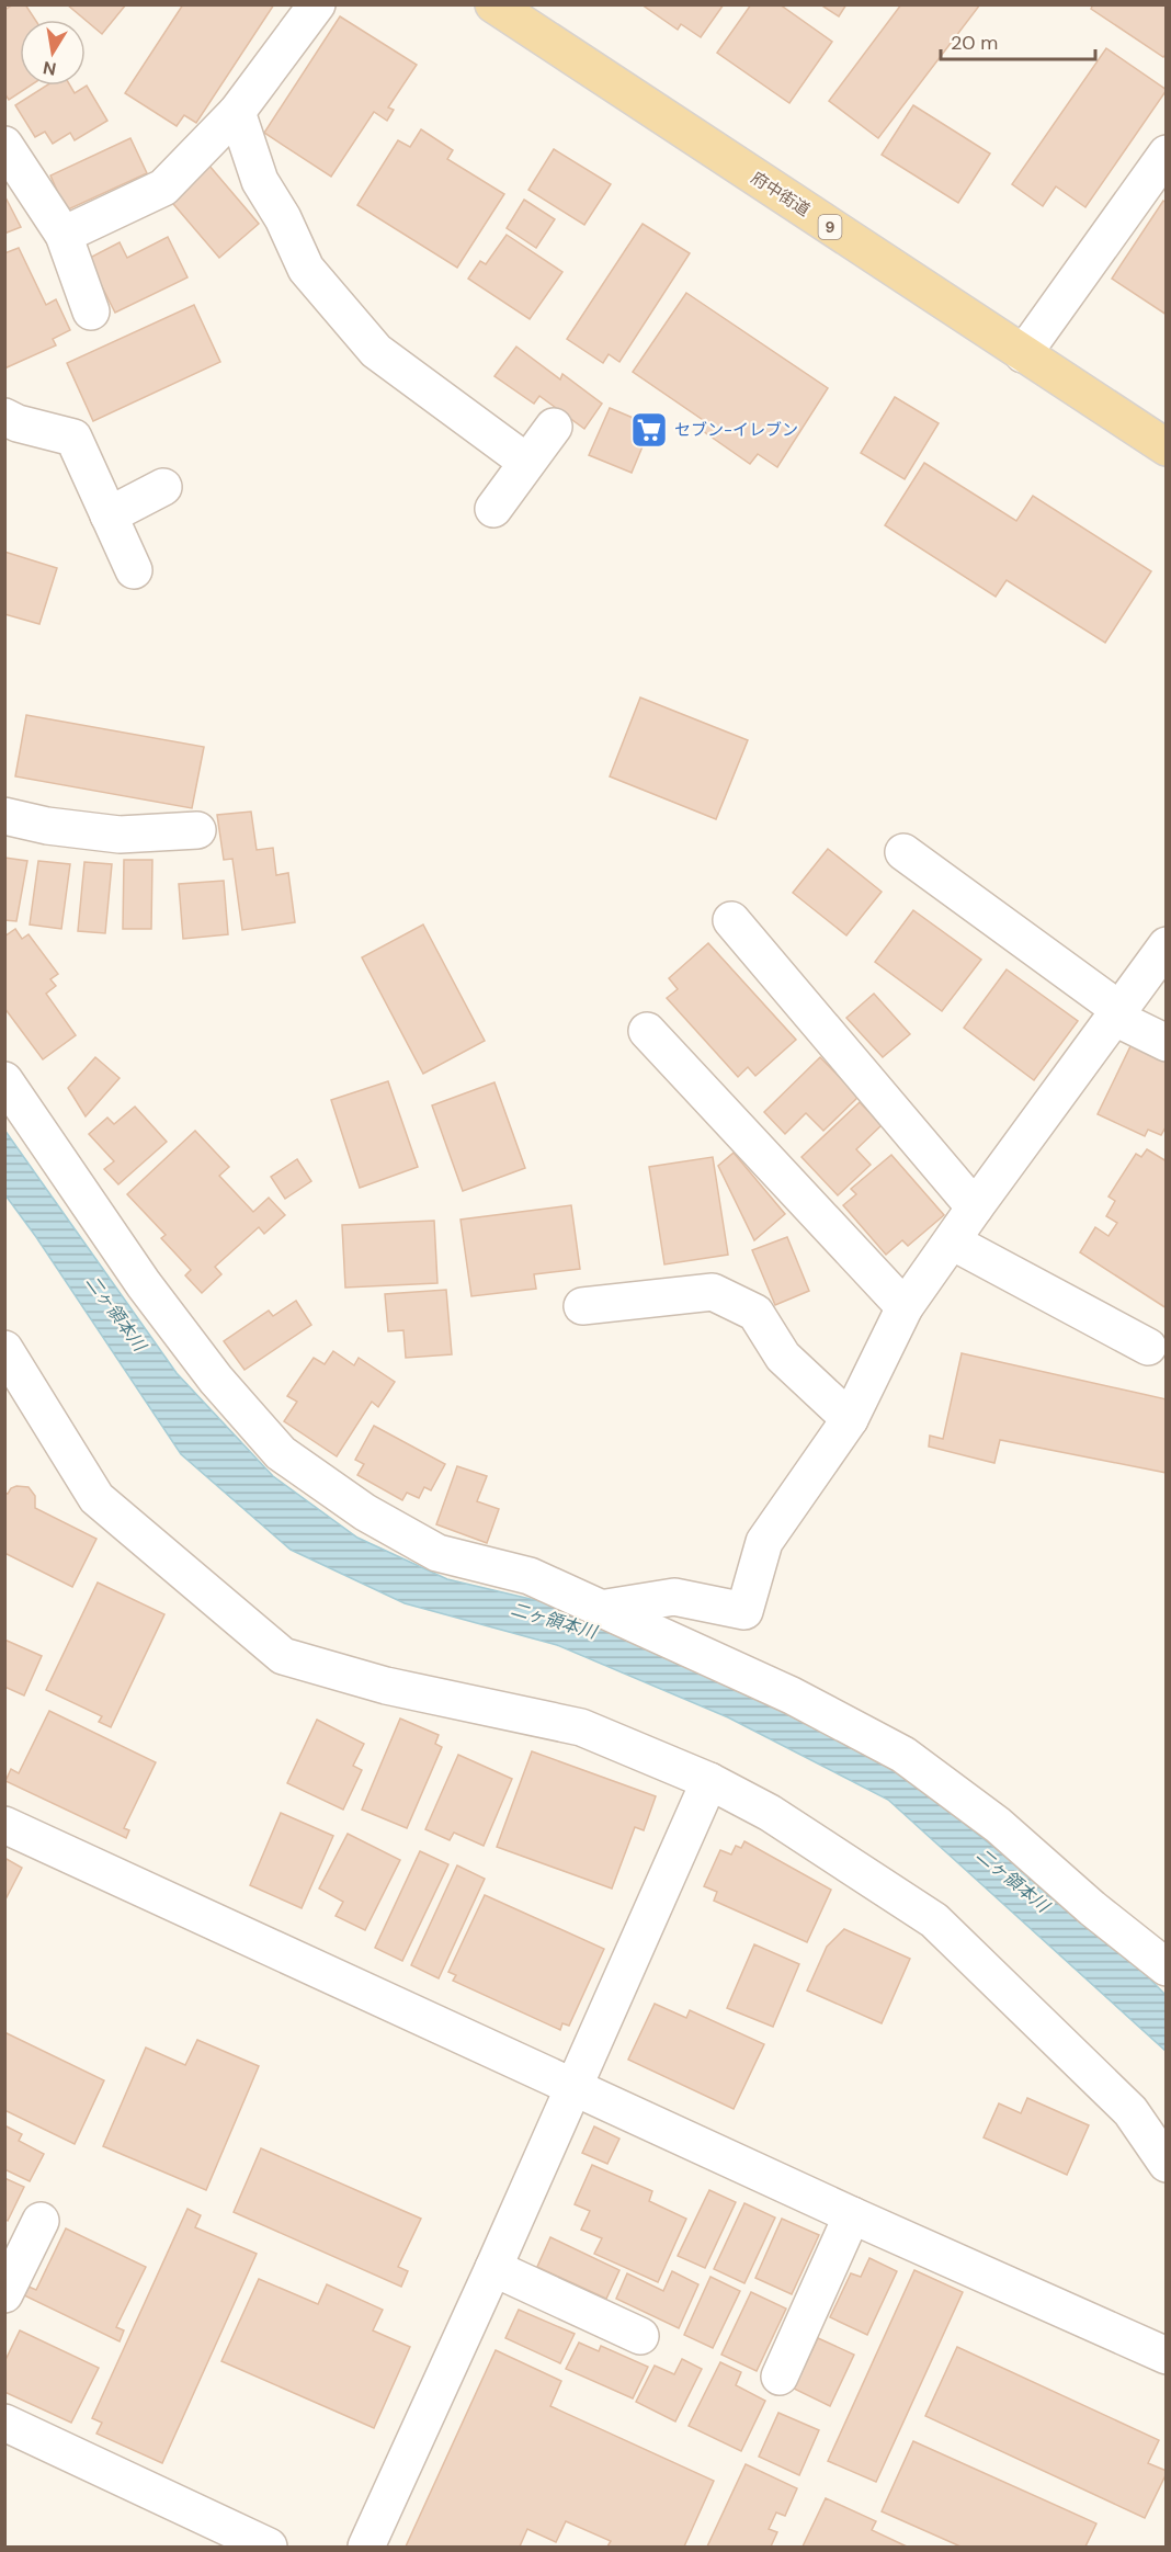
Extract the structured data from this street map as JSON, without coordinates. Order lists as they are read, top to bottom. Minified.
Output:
{"streets":{"main road":["府中街道","9"]},"water":["二ヶ領本川"],"places":{"supermarket":["セブン-イレブン"]},"scale_bar":"20 m","north":"bottom"}
